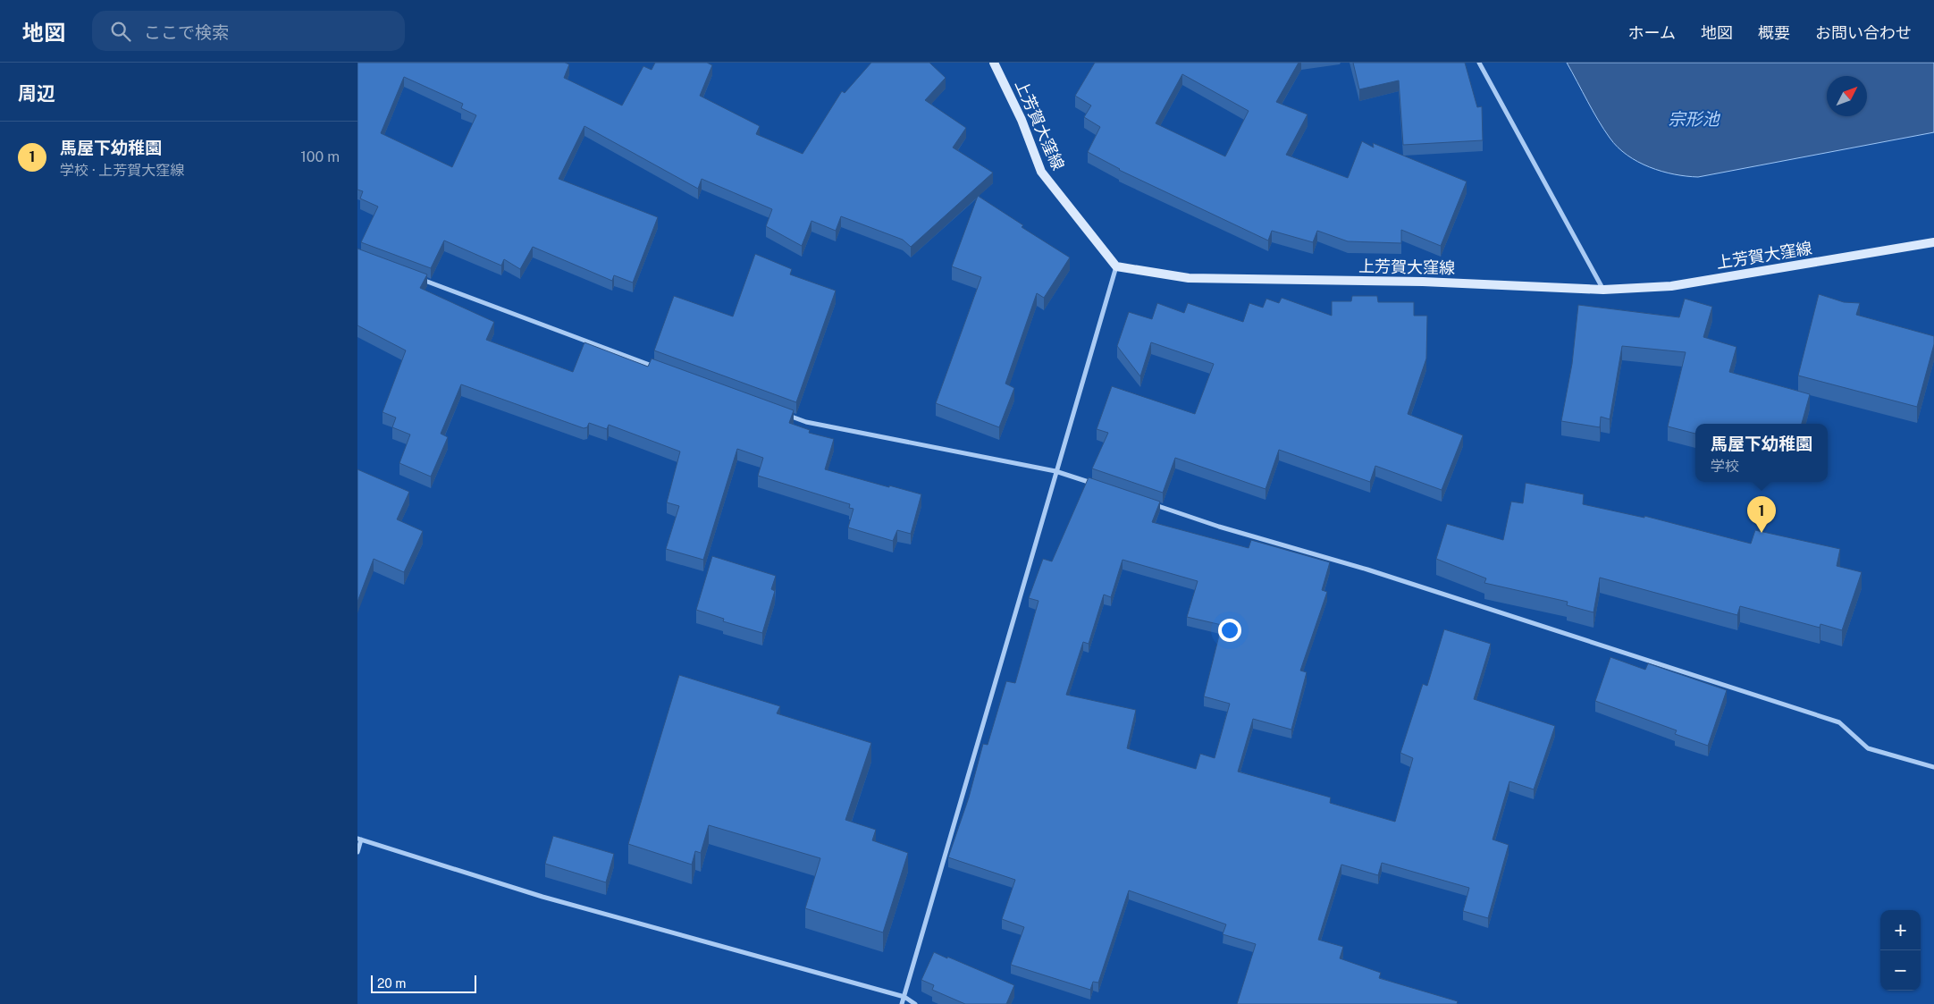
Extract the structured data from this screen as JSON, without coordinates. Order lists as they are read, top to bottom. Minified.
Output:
{"streets":{"main road":["上芳賀大窪線"]},"water":["宗形池"],"scale_bar":"20 m","north":"top right","page":{"header":"地図","search":"ここで検索","nav":["ホーム","地図","概要","お問い合わせ"],"heading":"周辺","list":[{"mark":"1","name":"馬屋下幼稚園","note":"学校 · 上芳賀大窪線","value":"100 m"}],"popup":["馬屋下幼稚園","学校"],"pins":"1","map_buttons":["+","−"],"scale":"20 m"}}
